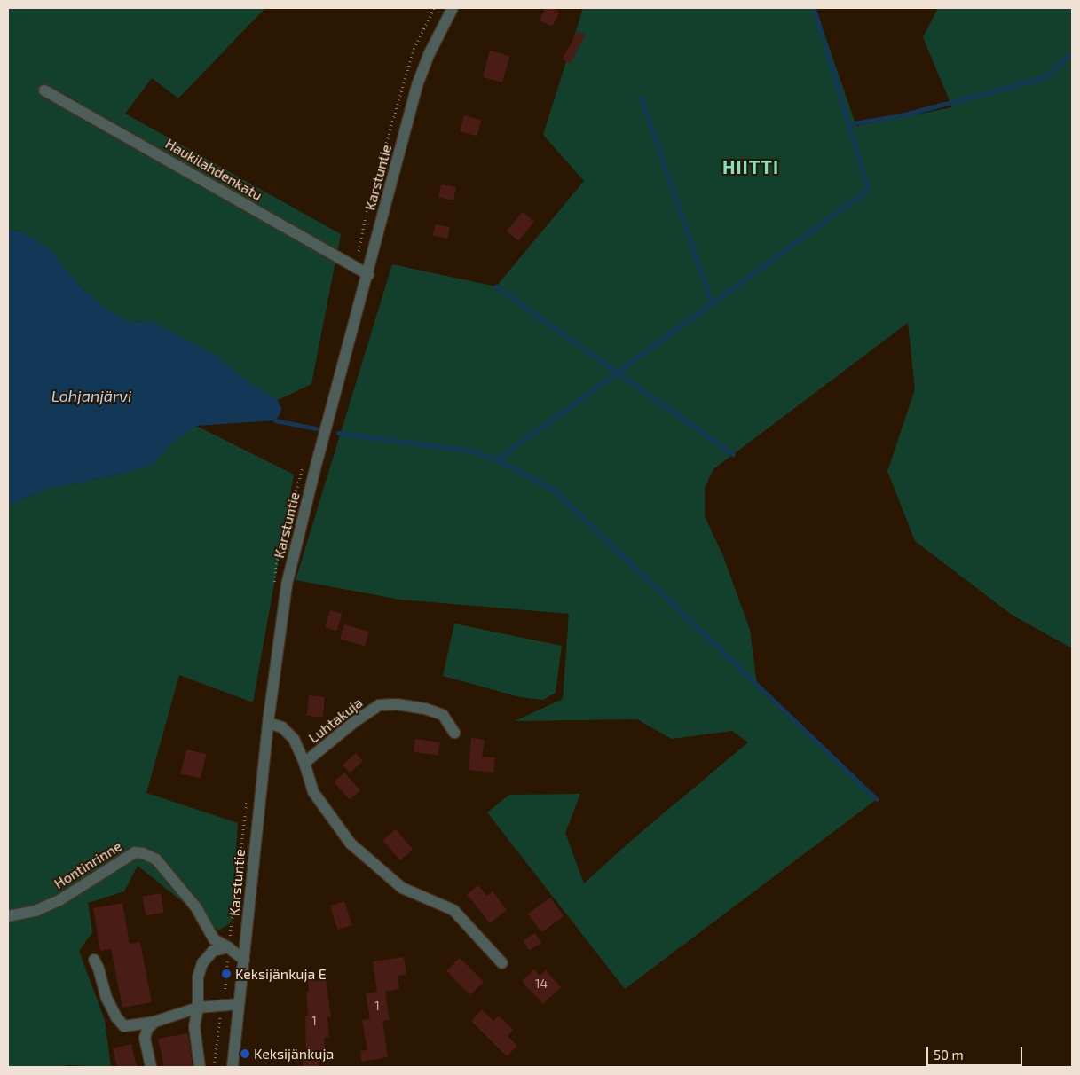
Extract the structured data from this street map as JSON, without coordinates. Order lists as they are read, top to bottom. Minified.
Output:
{"streets":{"street":["Haukilahdenkatu","Karstuntie","Luhtakuja","Hontinrinne"]},"crossings":[["Haukilahdenkatu","Karstuntie"],["Karstuntie","Hontinrinne"]],"districts":["HIITTI"],"water":["Lohjanjärvi"],"places":["Keksijänkuja E","Keksijänkuja"],"house_numbers":["14","1","1"],"scale_bar":"50 m"}
